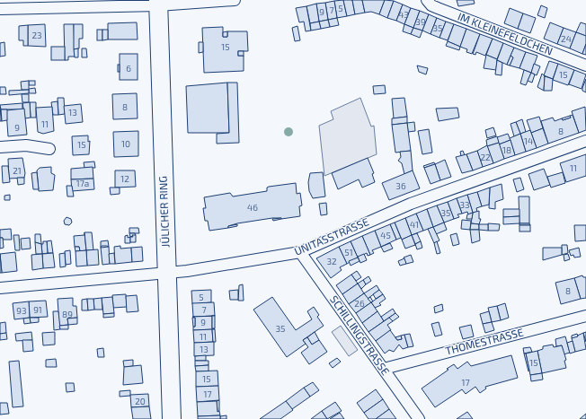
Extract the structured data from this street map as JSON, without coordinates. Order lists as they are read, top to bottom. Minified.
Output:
{"streets":{"main road":["JÜLICHER RING"],"street":["IM KLEINEFELDCHEN","UNITASSTRASSE","SCHILLINGSTRASSE","THOMESTRASSE"]},"crossings":[["JÜLICHER RING","UNITASSTRASSE"],["UNITASSTRASSE","SCHILLINGSTRASSE"],["SCHILLINGSTRASSE","THOMESTRASSE"]],"house_numbers":["5","7","9","43","39","35","23","24","15","6","15","8","13","11","9","8","14","10","15","18","22","11","21","12","17a","36","33","46","35","41","45","51","32","8","5","26","91","7","93","89","9","35","11","13","15","15","17","17","20"]}
